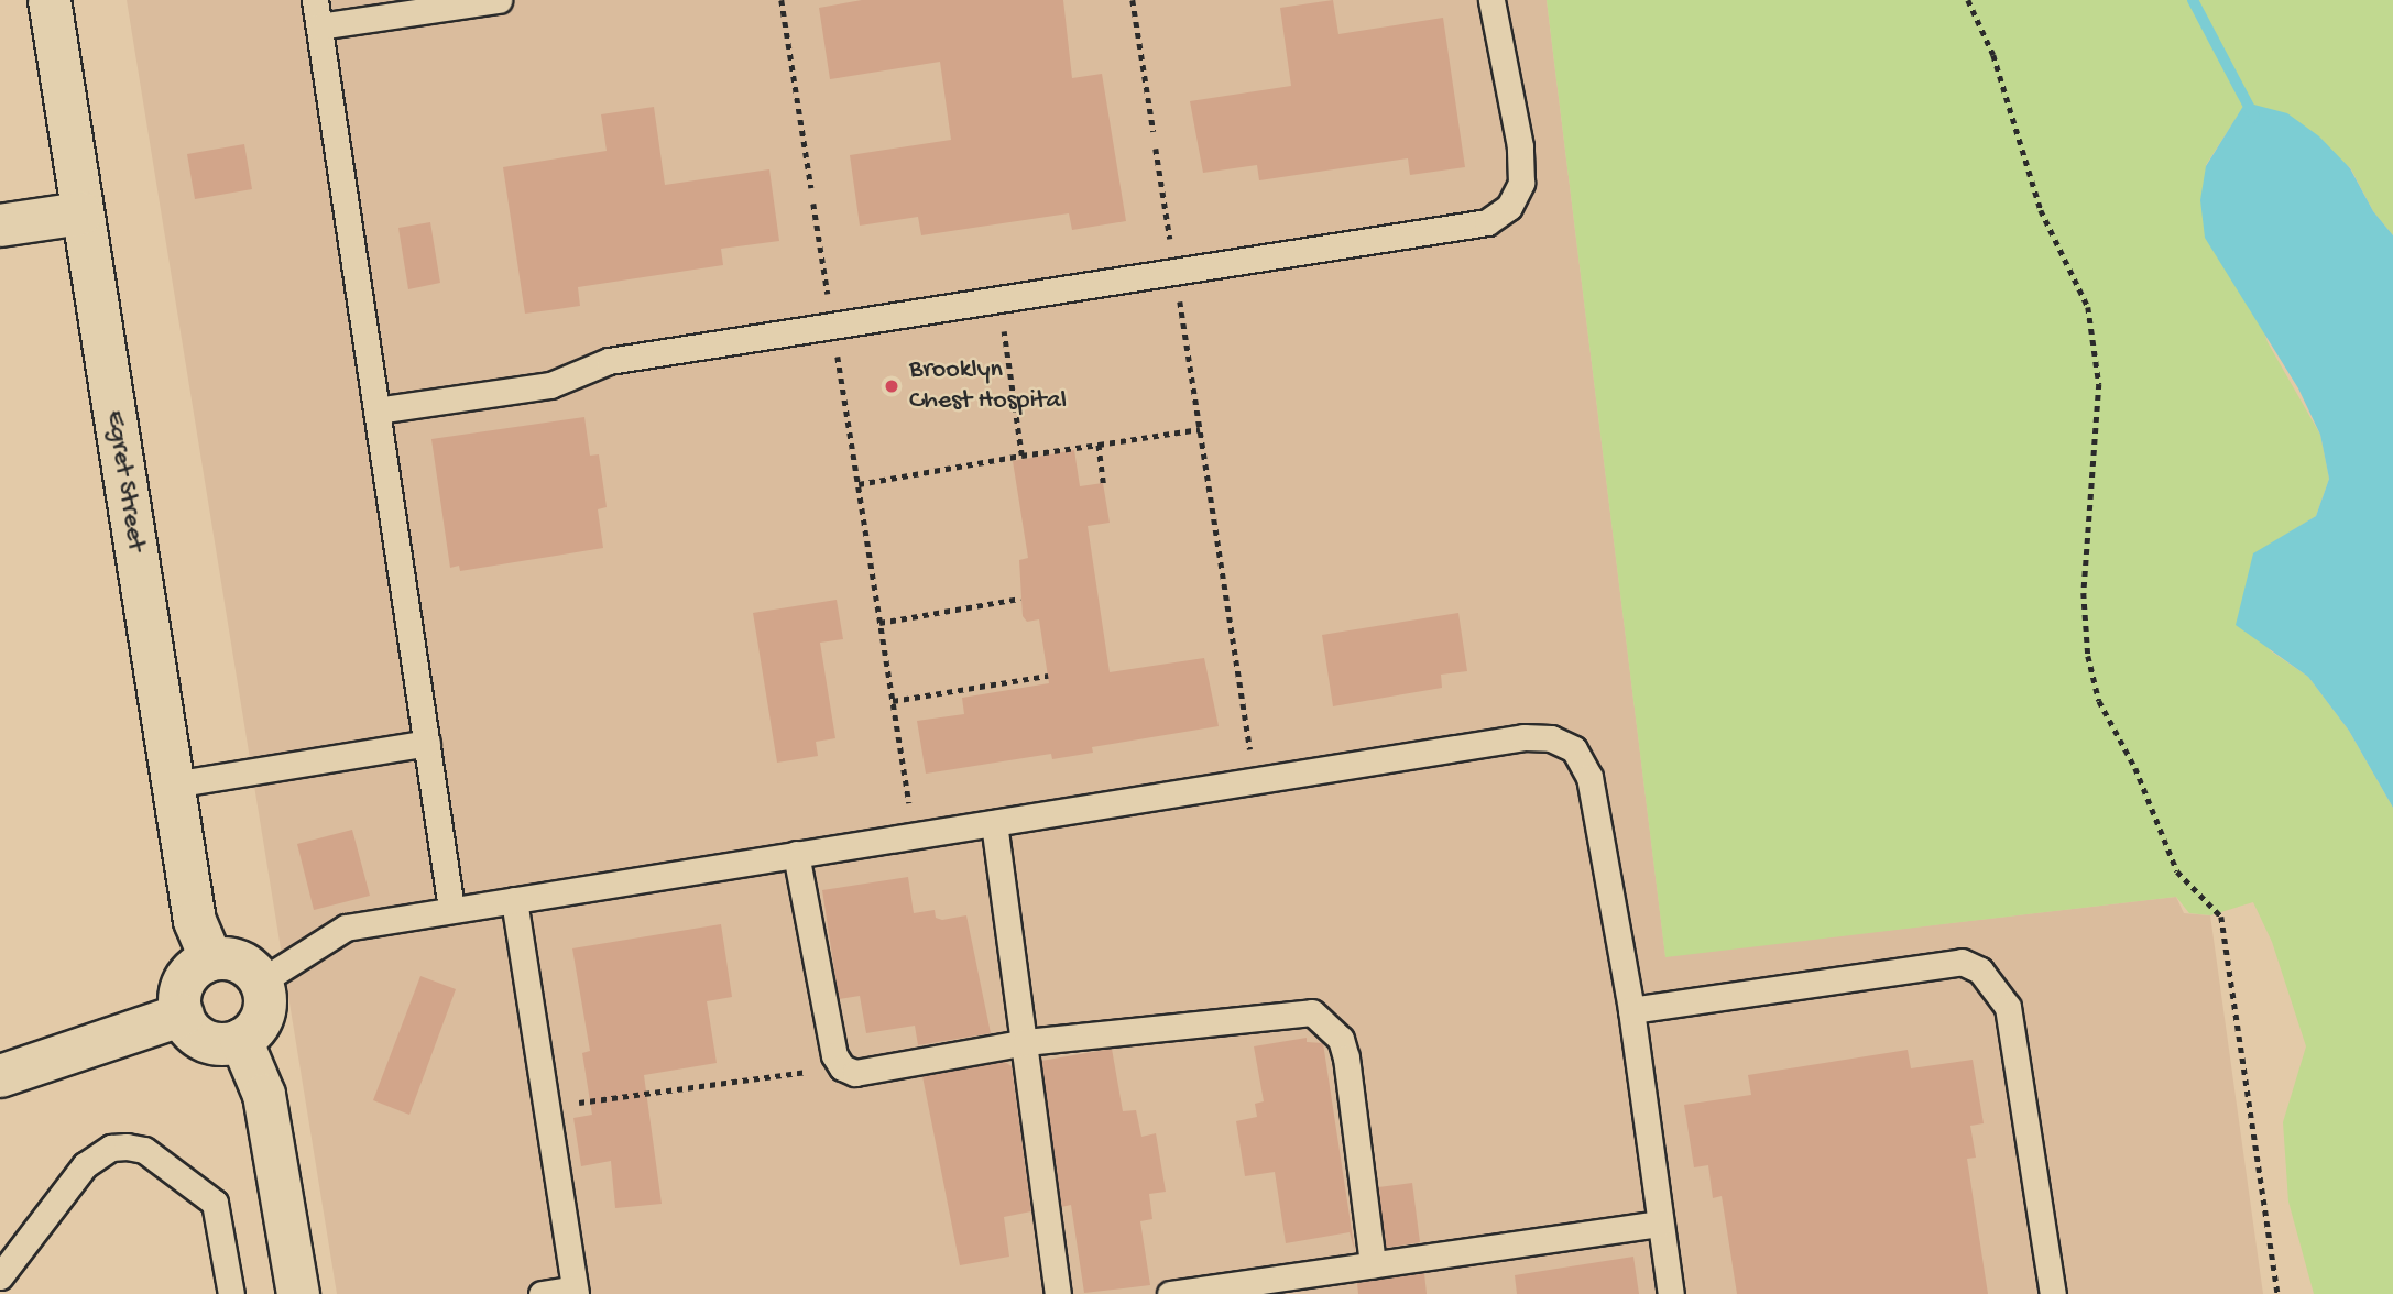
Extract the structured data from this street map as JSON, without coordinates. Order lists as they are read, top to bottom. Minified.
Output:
{"streets":{"street":["Egret Street"]},"places":["Brooklyn Chest Hospital"]}
